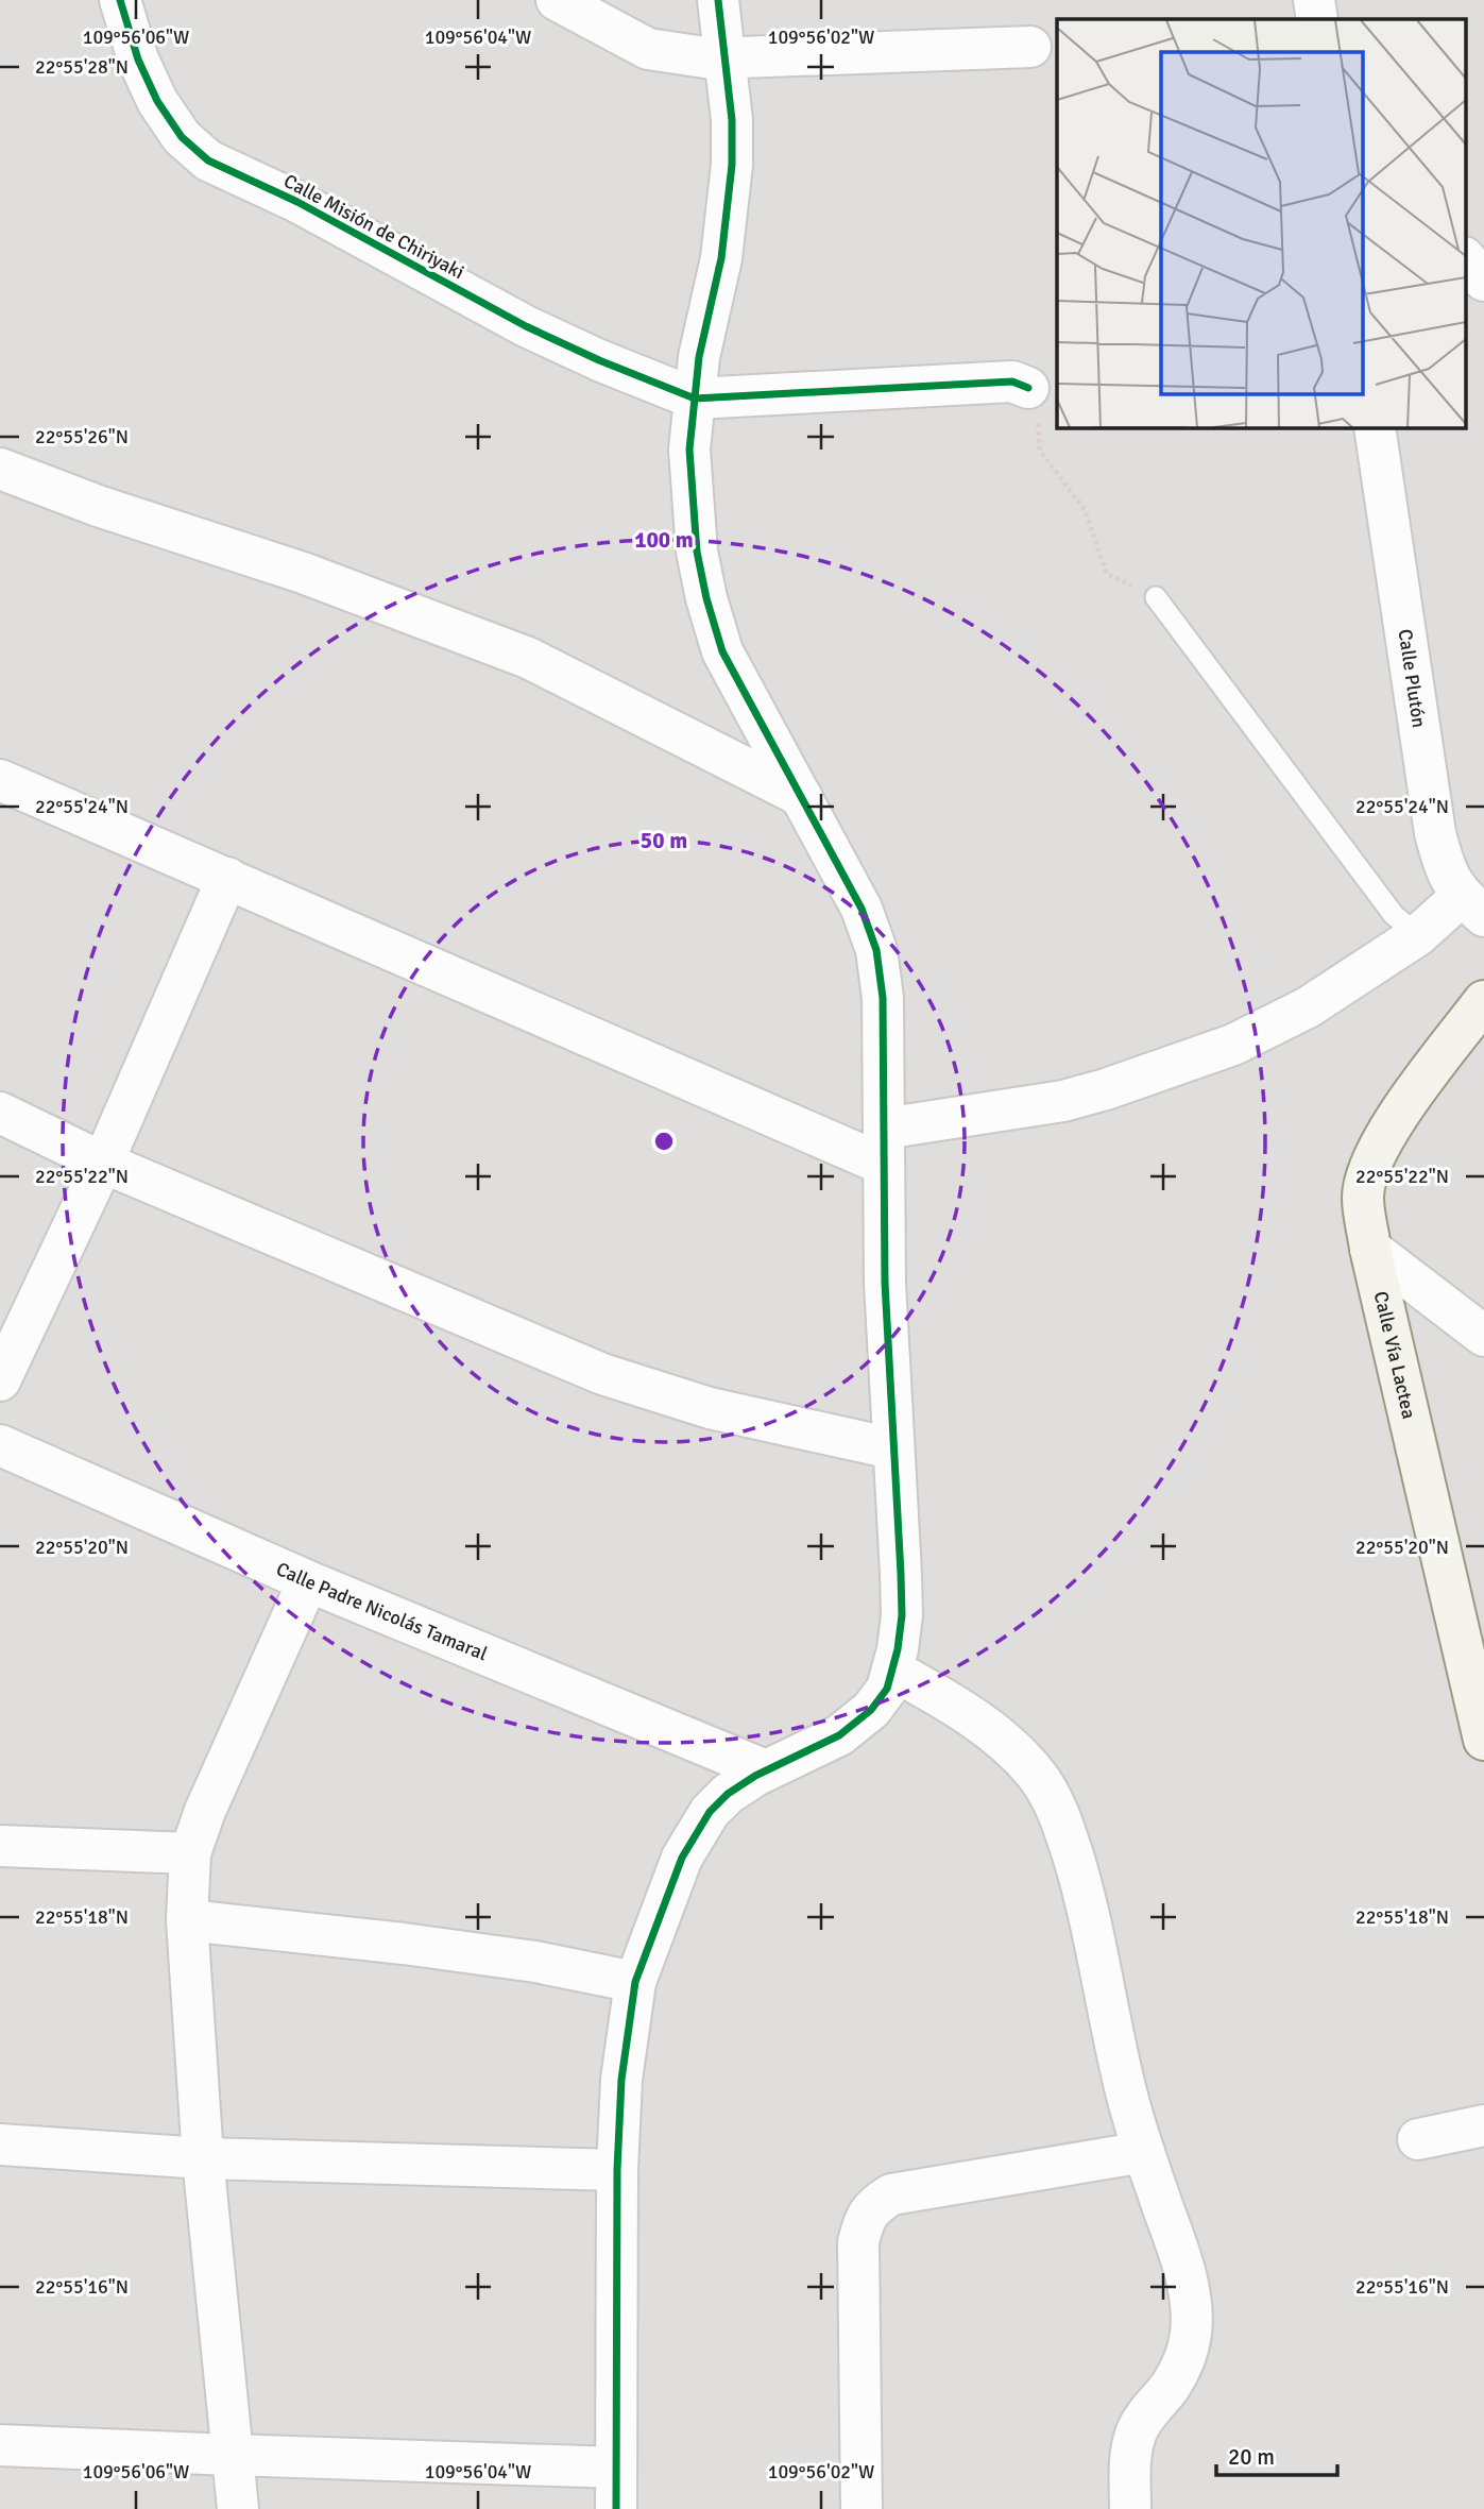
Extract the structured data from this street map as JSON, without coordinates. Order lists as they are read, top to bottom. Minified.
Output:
{"streets":{"street":["Calle Misión de Chiriyaki","Calle Plutón","Calle Vía Lactea","Calle Padre Nicolás Tamaral"]},"scale_bar":"20 m","coordinates":["109°56'06\"W","109°56'04\"W","109°56'02\"W","22°55'28\"N","22°55'26\"N","22°55'24\"N","22°55'22\"N","22°55'20\"N","22°55'18\"N","22°55'16\"N"],"rings":["100 m","50 m"]}
